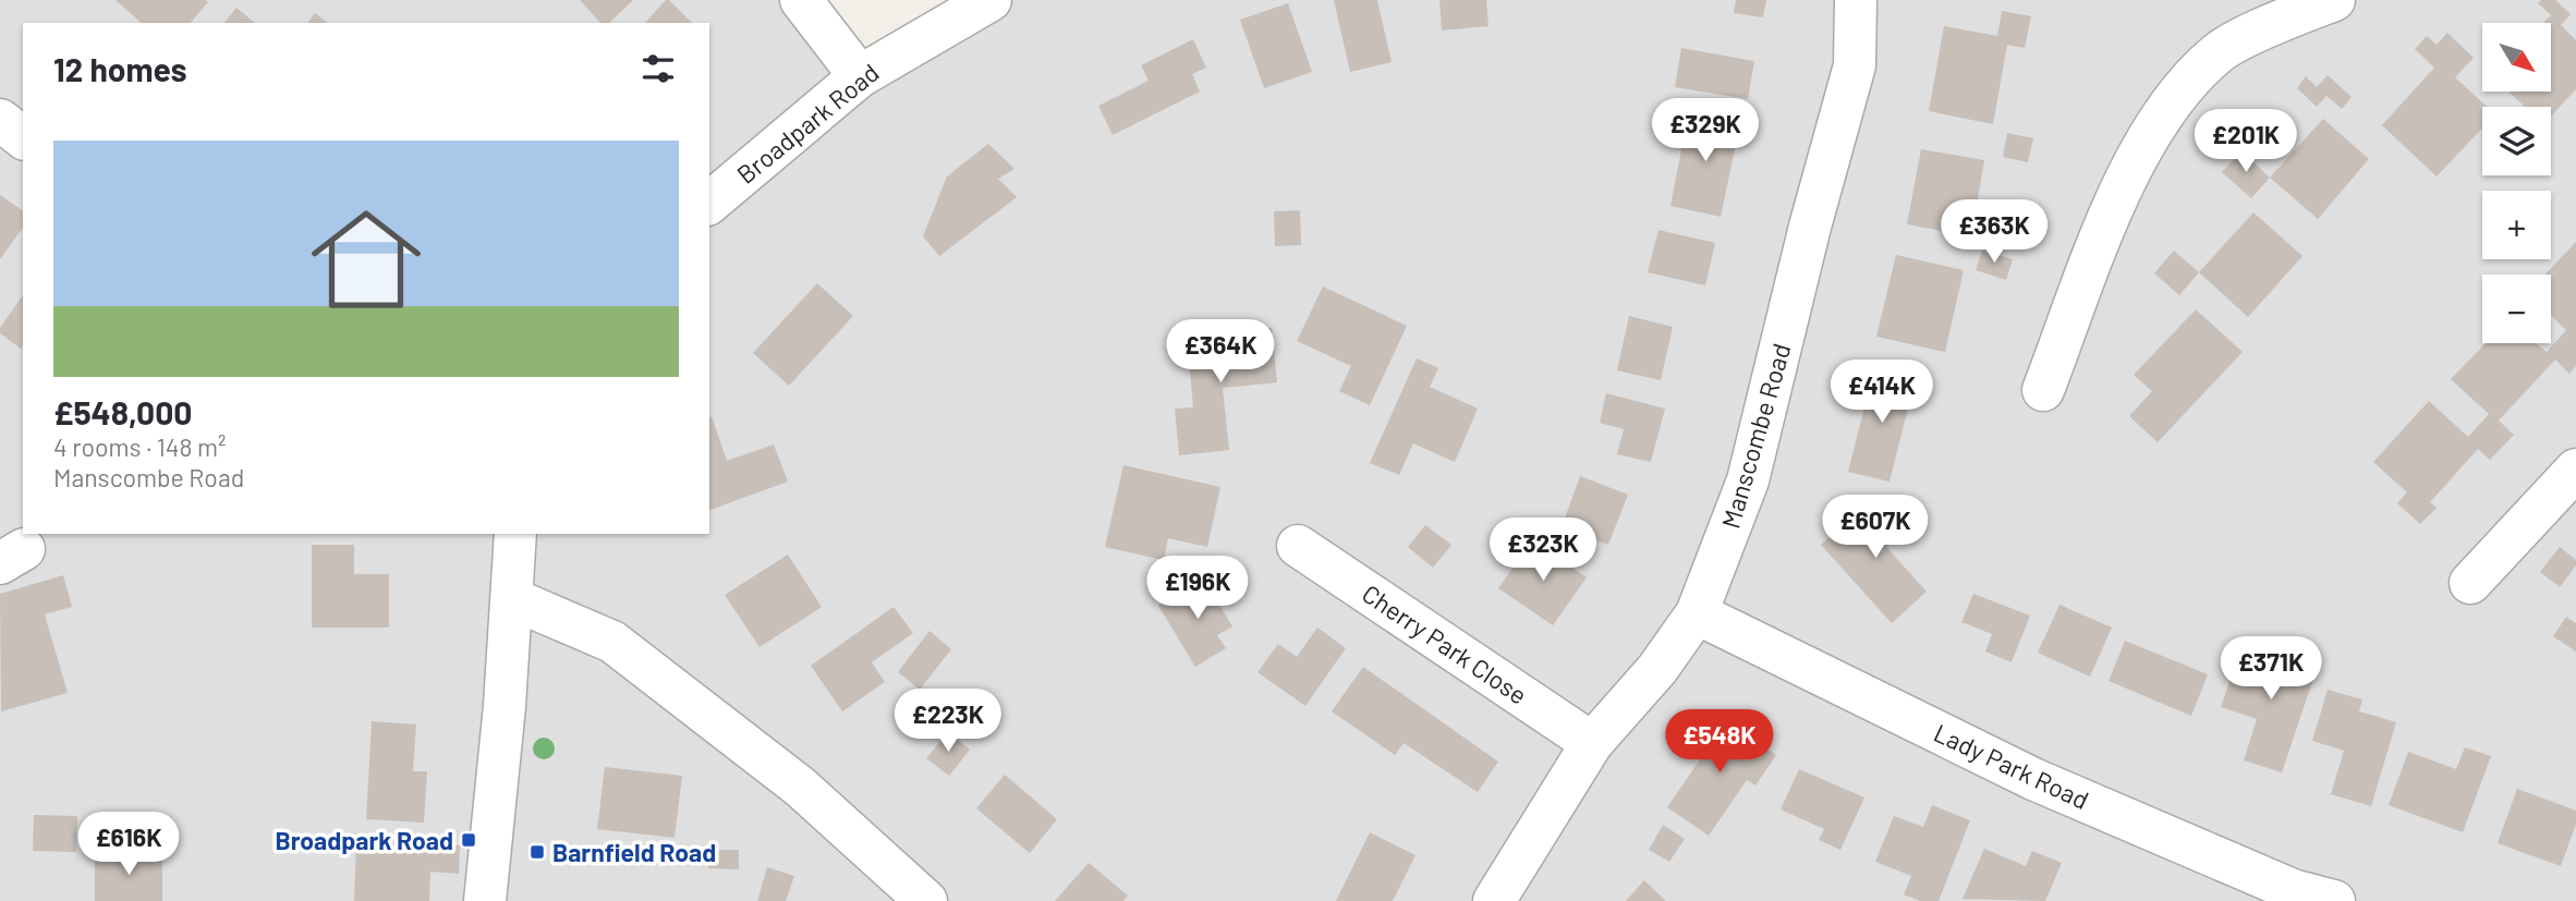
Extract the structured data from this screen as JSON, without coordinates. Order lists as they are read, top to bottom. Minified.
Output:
{"streets":{"street":["Broadpark Road","Manscombe Road","Cherry Park Close","Lady Park Road"]},"crossings":[["Manscombe Road","Cherry Park Close"],["Manscombe Road","Lady Park Road"]],"places":{"transit":["Broadpark Road","Barnfield Road"]},"north":"bottom right","page":{"map_buttons":["+","−"],"heading":"12 homes","price":["£329K","£201K","£363K","£364K","£414K","£607K","£323K","£196K","£371K","£223K","£548K","£616K"],"list":[{"name":"£548,000","note":"4 rooms · 148 m² · Manscombe Road"}]}}
